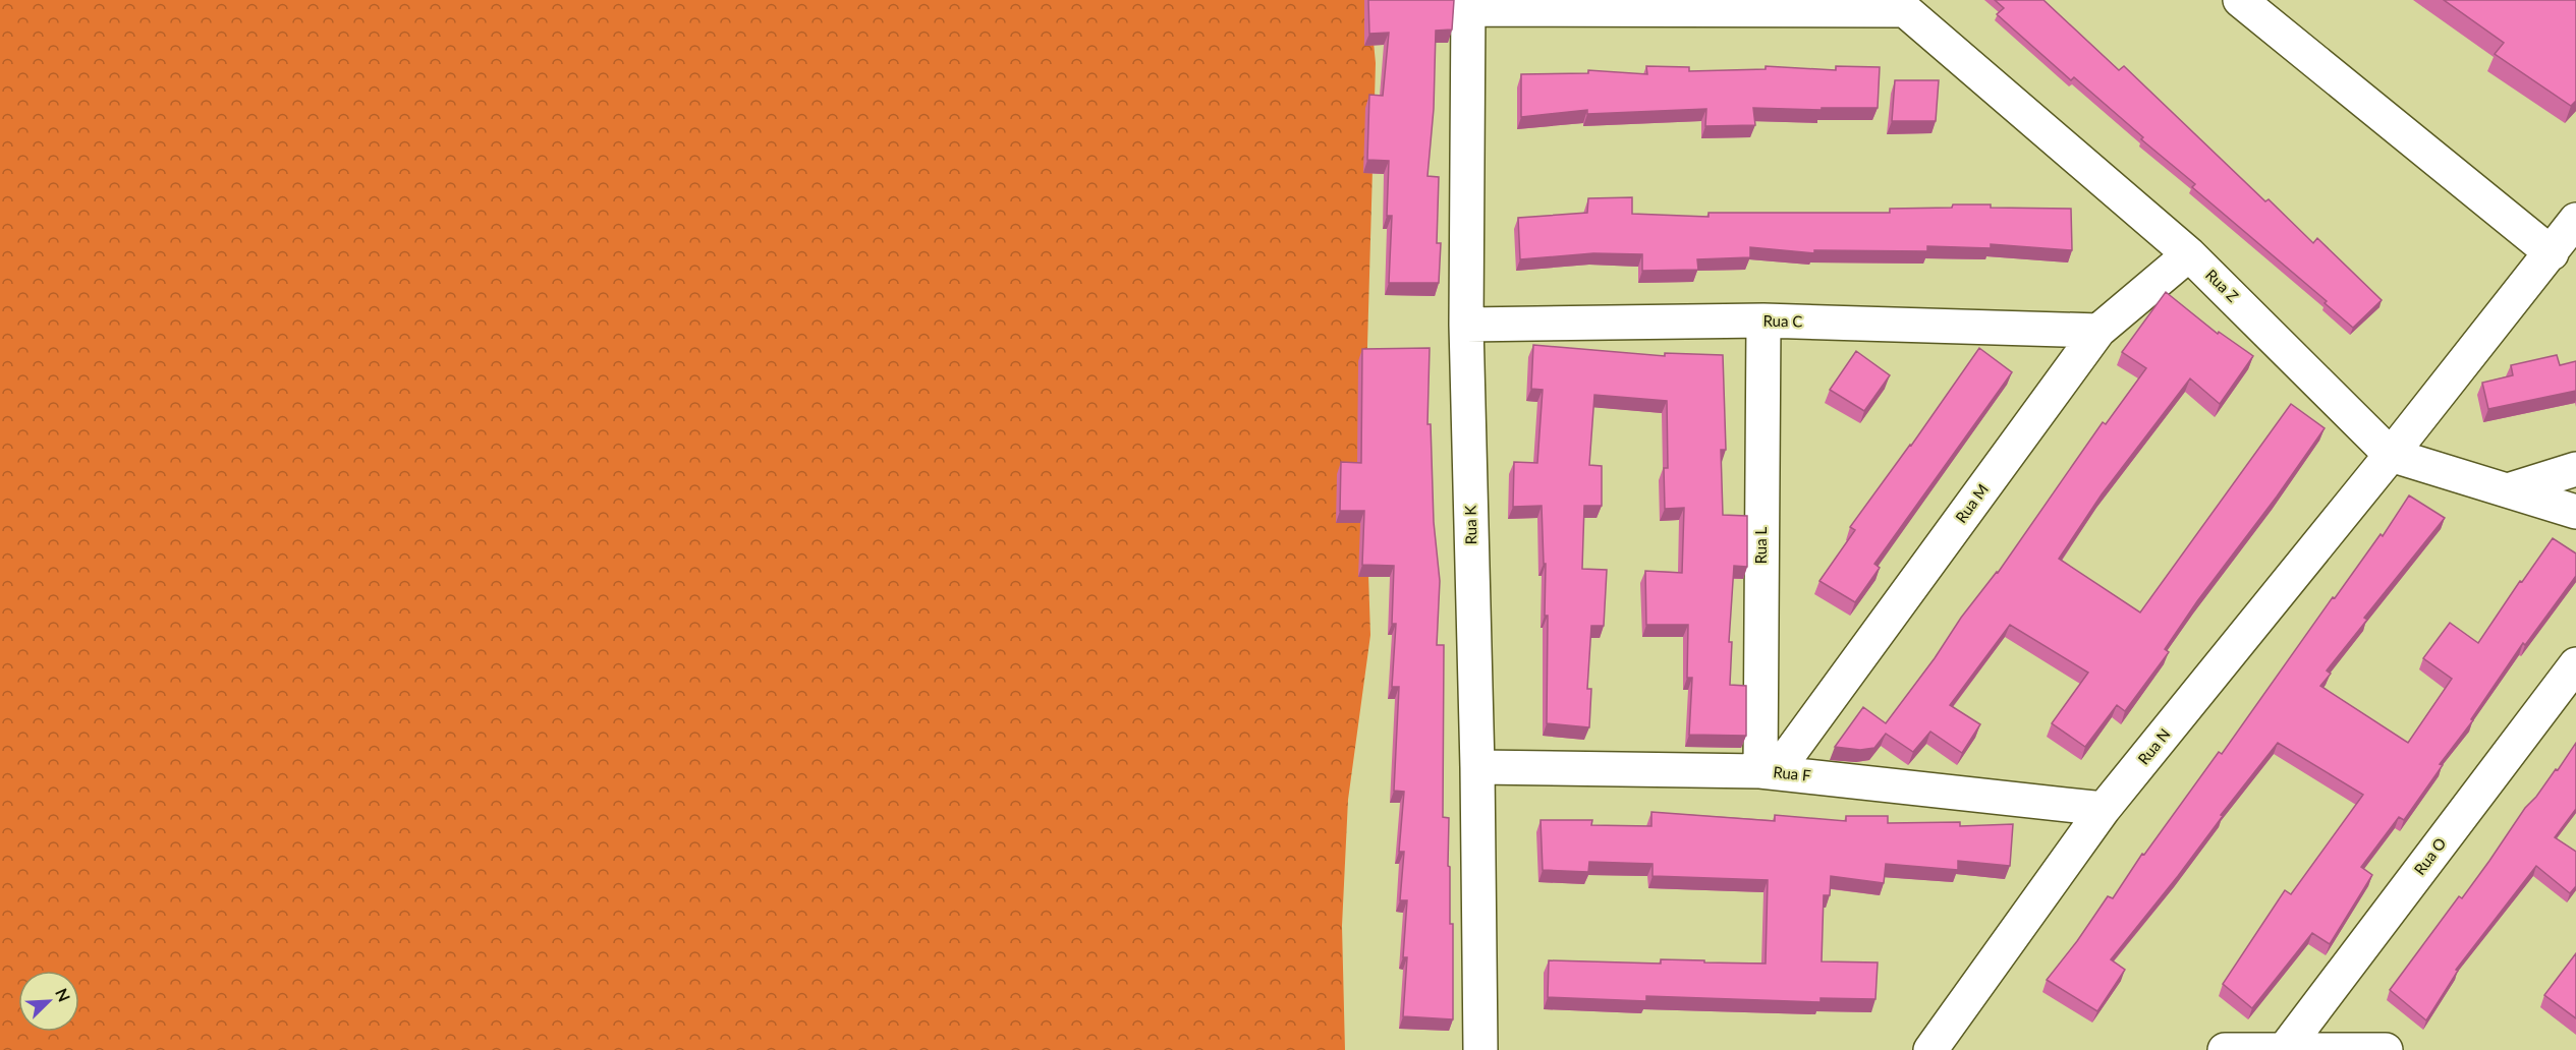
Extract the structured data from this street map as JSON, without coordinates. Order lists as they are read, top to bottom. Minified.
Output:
{"streets":{"street":["Rua Z","Rua C","Rua M","Rua K","Rua L","Rua N","Rua F","Rua O"]},"crossings":[["Rua Z","Rua M"],["Rua Z","Rua N"],["Rua C","Rua M"],["Rua C","Rua K"],["Rua C","Rua L"],["Rua M","Rua L"],["Rua M","Rua F"],["Rua K","Rua F"],["Rua L","Rua F"],["Rua N","Rua F"]],"north":"top right"}
